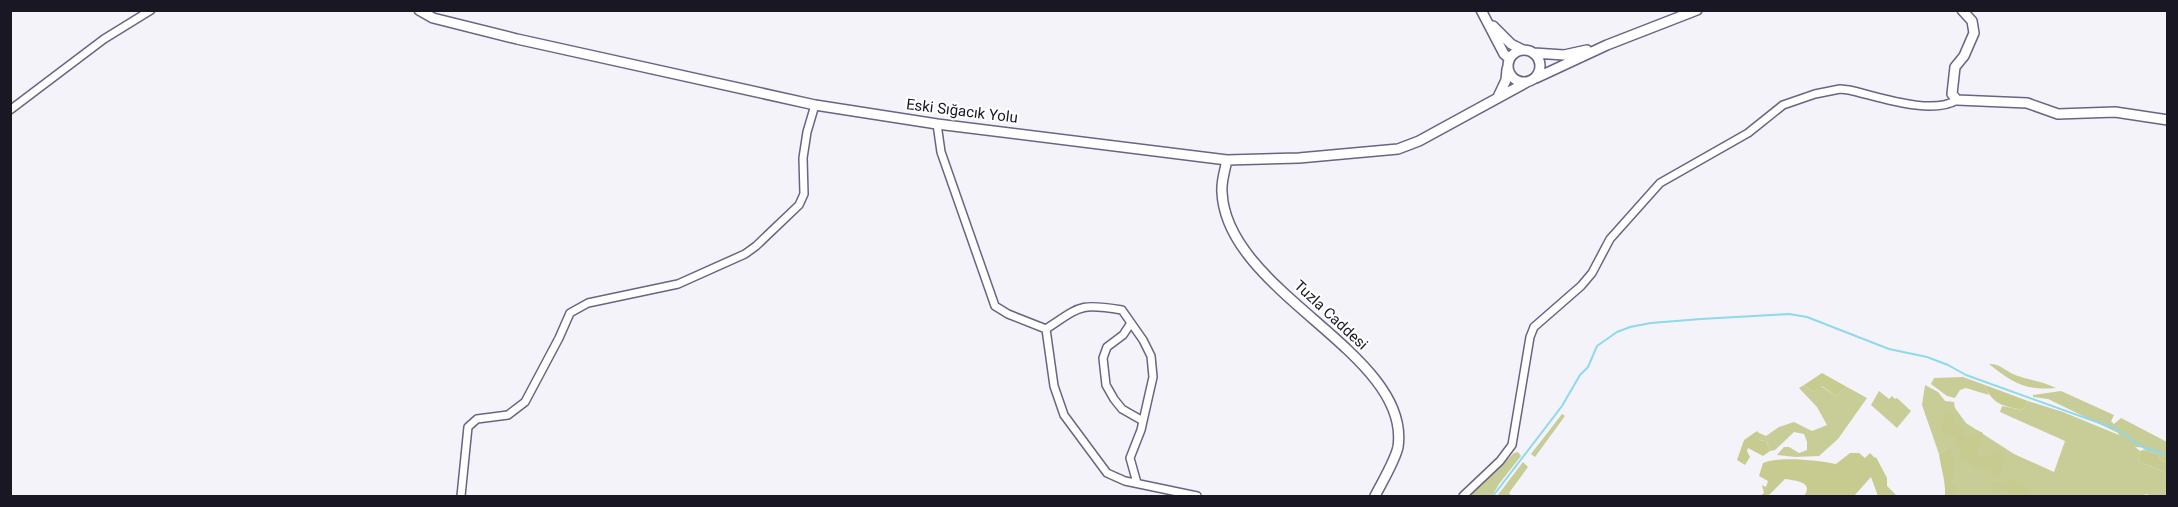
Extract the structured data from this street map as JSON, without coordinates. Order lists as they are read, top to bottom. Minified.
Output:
{"streets":{"main road":["Eski Sığacık Yolu","Tuzla Caddesi"]},"crossings":[["Eski Sığacık Yolu","Tuzla Caddesi"]]}
